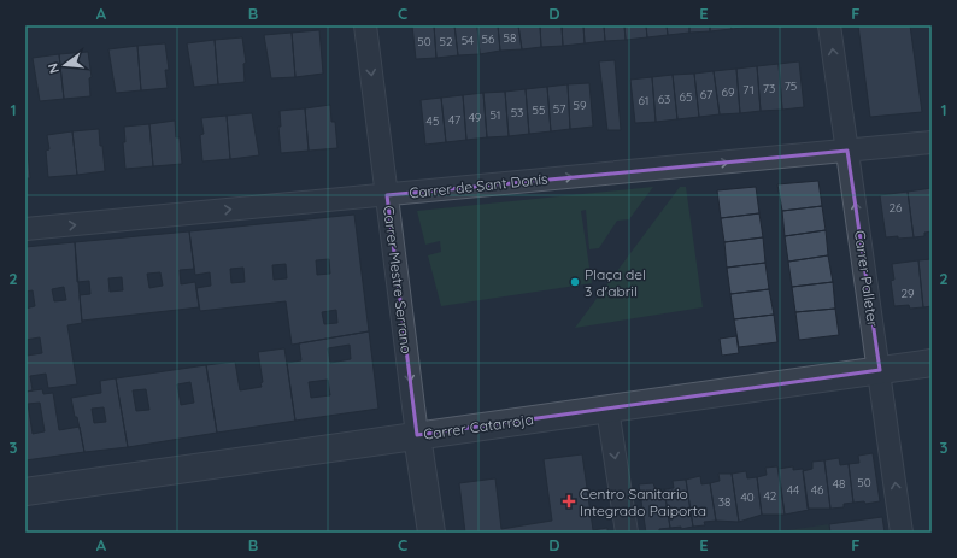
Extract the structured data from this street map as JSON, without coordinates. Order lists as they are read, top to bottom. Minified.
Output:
{"streets":{"street":["Carrer de Sant Donís","Carrer Palleter","Carrer Mestre Serrano","Carrer Catarroja"]},"crossings":[["Carrer de Sant Donís","Carrer Palleter"],["Carrer de Sant Donís","Carrer Mestre Serrano"],["Carrer Palleter","Carrer Catarroja"],["Carrer Mestre Serrano","Carrer Catarroja"]],"one_way":["Carrer de Sant Donís","Carrer Palleter","Carrer Mestre Serrano"],"places":{"other":["Plaça del 3 d'abril"],"health":["Centro Sanitario Integrado Paiporta"]},"house_numbers":["58","56","54","50","52","75","73","71","69","67","65","63","61","59","57","55","53","51","49","47","45","26","29","50","48","44","46","42","40","38"],"north":"left","grid":{"columns":["A","B","C","D","E","F"],"rows":["1","2","3"]}}
